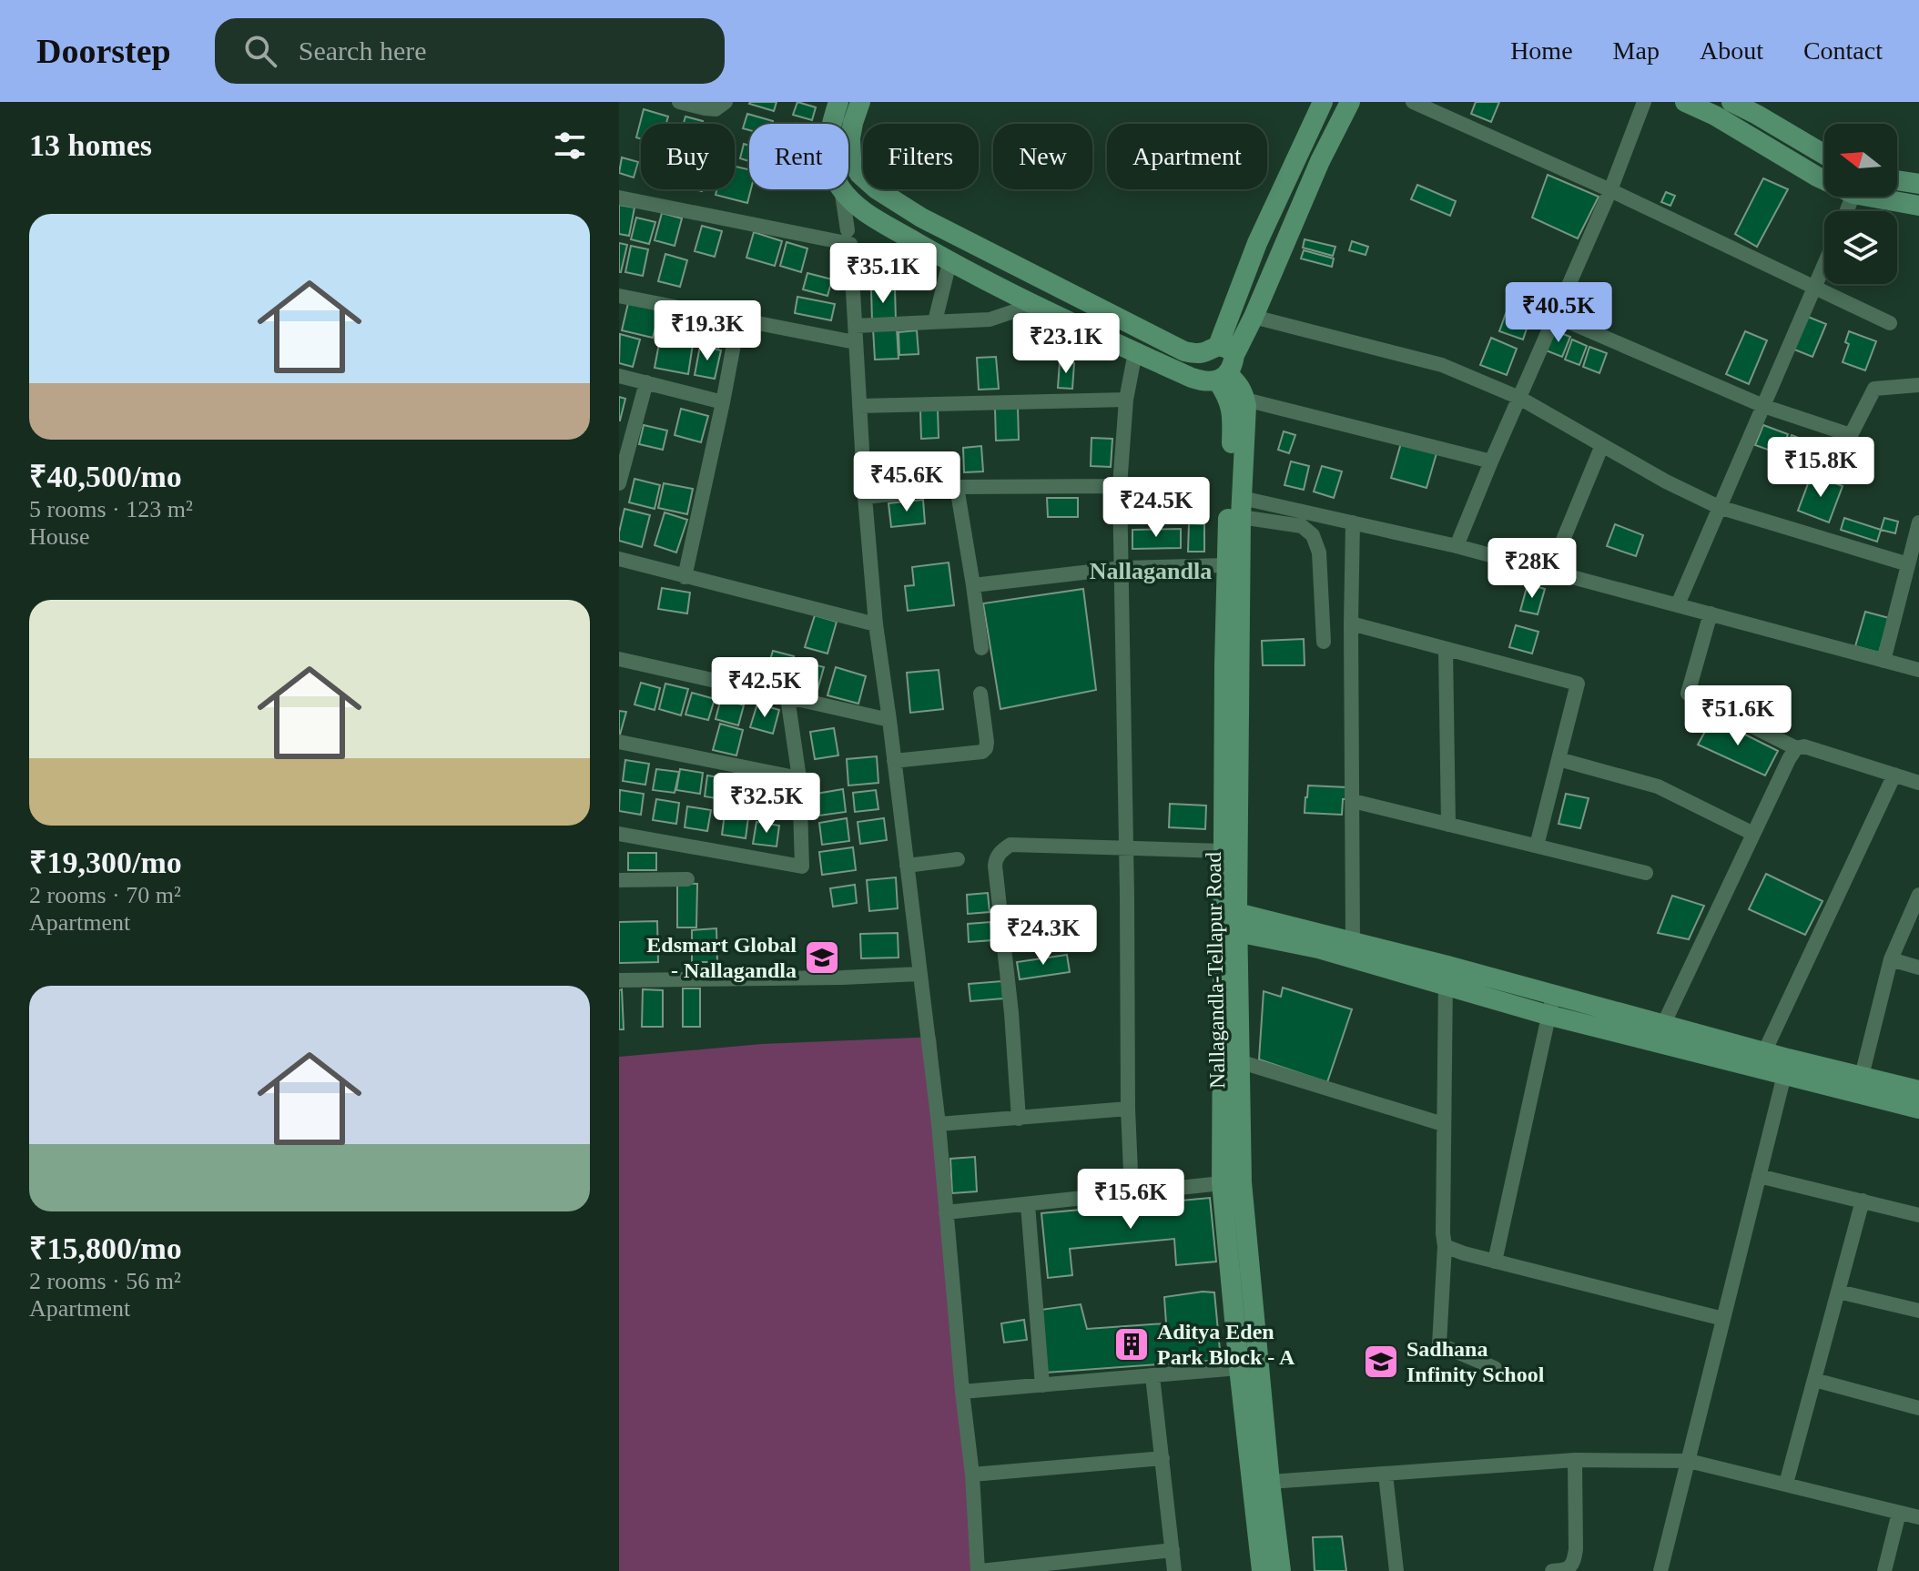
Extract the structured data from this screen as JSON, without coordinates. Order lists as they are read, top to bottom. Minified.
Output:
{"streets":{"street":["Nallagandla-Tellapur Road"]},"districts":["Nallagandla"],"places":{"school or university":["Edsmart Global - Nallagandla","Sadhana Infinity School"],"building":["Aditya Eden Park Block - A"]},"north":"left","page":{"header":"Doorstep","search":"Search here","nav":["Home","Map","About","Contact"],"heading":"13 homes","chip":["Buy","Rent","Filters","New","Apartment"],"list":[{"name":"₹40,500/mo","note":"5 rooms · 123 m² · House"},{"name":"₹19,300/mo","note":"2 rooms · 70 m² · Apartment"},{"name":"₹15,800/mo","note":"2 rooms · 56 m² · Apartment"}],"price":["₹35.1K","₹40.5K","₹19.3K","₹23.1K","₹15.8K","₹45.6K","₹24.5K","₹28K","₹42.5K","₹51.6K","₹32.5K","₹24.3K","₹15.6K"]}}
